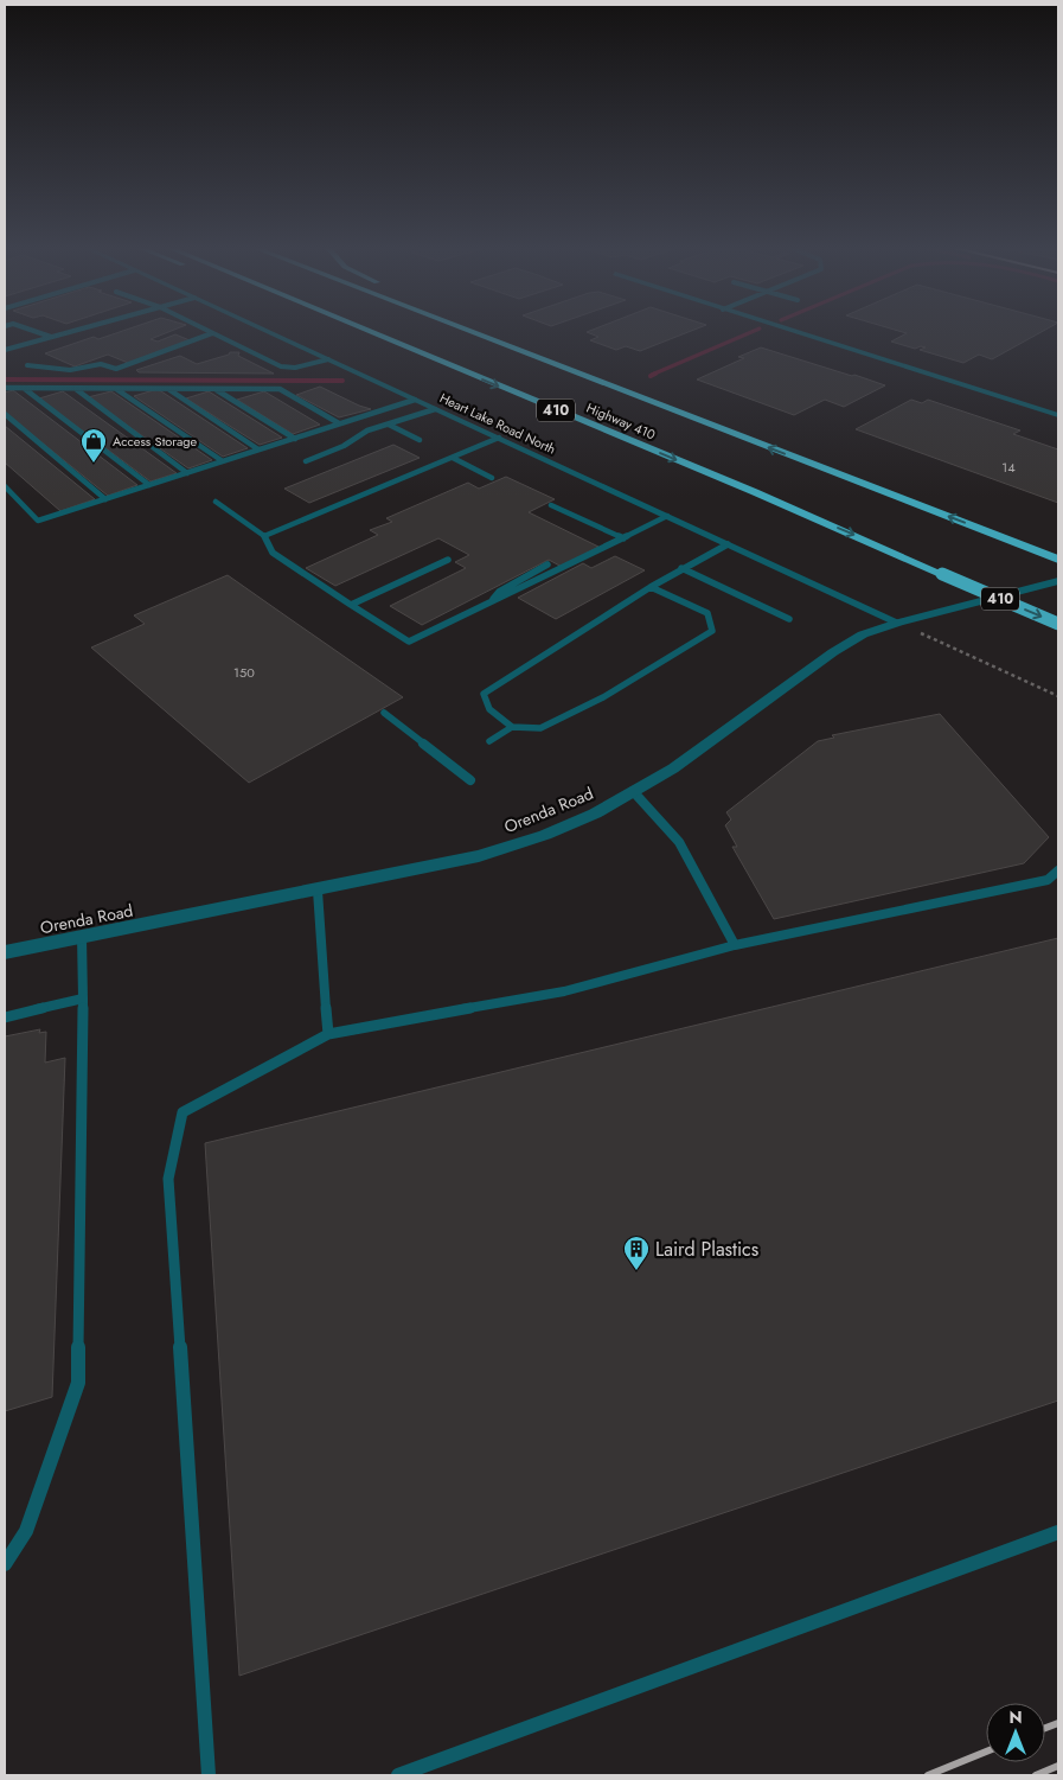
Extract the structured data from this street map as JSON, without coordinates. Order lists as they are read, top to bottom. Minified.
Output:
{"streets":{"highway":["410","Highway 410"],"street":["Heart Lake Road North","Orenda Road"]},"crossings":[["Heart Lake Road North","Orenda Road"]],"places":{"shop":["Access Storage"],"building":["Laird Plastics"]},"house_numbers":["14","150"],"north":"top"}
